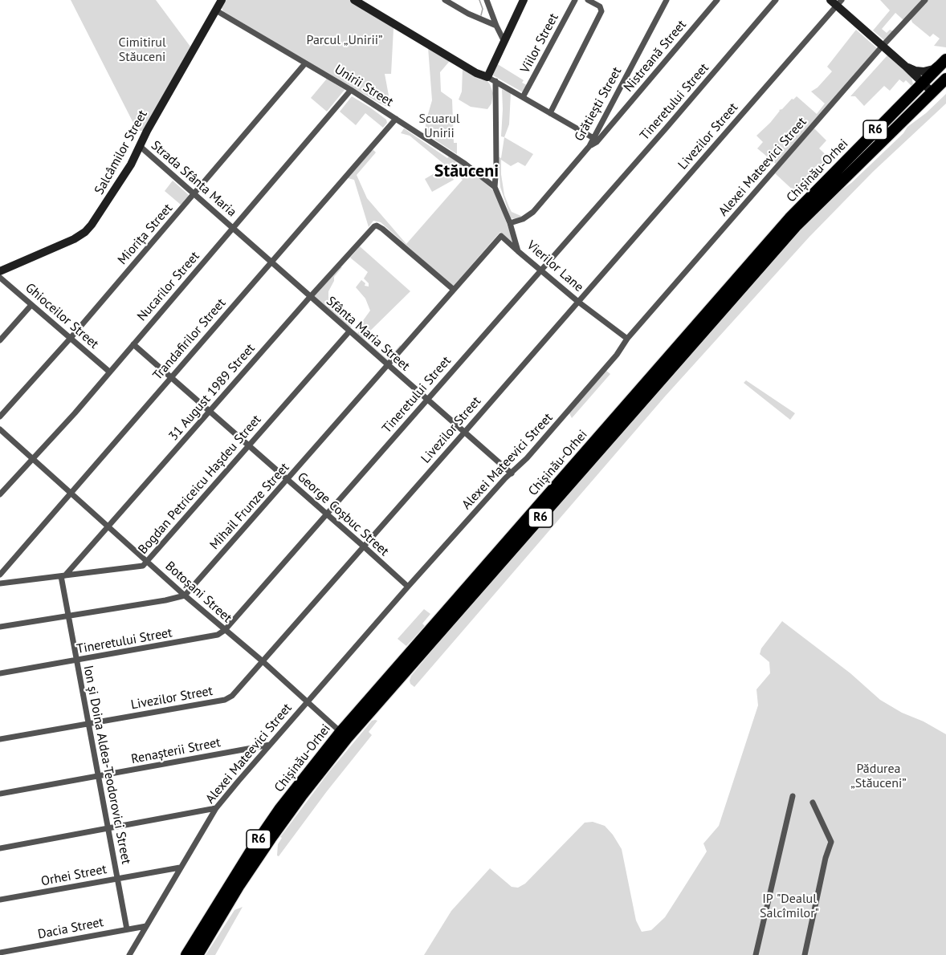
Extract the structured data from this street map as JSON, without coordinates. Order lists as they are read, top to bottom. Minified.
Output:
{"streets":{"highway":["R6","Chișinău-Orhei"],"street":["Viilor Street","Nistreană Street","Unirii Street","Tineretului Street","Grătiești Street","Livezilor Street","Salcâmilor Street","Alexei Mateevici Street","Strada Sfânta Maria","Miorița Street","Vierilor Lane","Nucarilor Street","Ghioceilor Street","Sfânta Maria Street","Trandafirilor Street","31 August 1989 Street","Bogdan Petriceicu Hașdeu Street","Mihail Frunze Street","George Coșbuc Street","Botoșani Street","Renașterii Street","Ion și Doina Aldea-Teodorovici Street","Orhei Street","Dacia Street"]},"crossings":[["Nistreană Street","Grătiești Street"],["Unirii Street","Salcâmilor Street"],["Unirii Street","Miorița Street"],["Unirii Street","Vierilor Lane"],["Unirii Street","Nucarilor Street"],["Unirii Street","Trandafirilor Street"],["Tineretului Street","Vierilor Lane"],["Tineretului Street","Sfânta Maria Street"],["Tineretului Street","George Coșbuc Street"],["Tineretului Street","Botoșani Street"],["Tineretului Street","Ion și Doina Aldea-Teodorovici Street"],["Grătiești Street","Vierilor Lane"],["Livezilor Street","Vierilor Lane"],["Livezilor Street","Sfânta Maria Street"],["Livezilor Street","George Coșbuc Street"],["Livezilor Street","Botoșani Street"],["Livezilor Street","Ion și Doina Aldea-Teodorovici Street"],["Salcâmilor Street","Strada Sfânta Maria"],["Alexei Mateevici Street","Vierilor Lane"],["Alexei Mateevici Street","Sfânta Maria Street"],["Alexei Mateevici Street","George Coșbuc Street"],["Alexei Mateevici Street","Botoșani Street"],["Alexei Mateevici Street","Renașterii Street"],["Alexei Mateevici Street","Orhei Street"],["Alexei Mateevici Street","Dacia Street"],["Chișinău-Orhei","Botoșani Street"],["Strada Sfânta Maria","Miorița Street"],["Strada Sfânta Maria","Nucarilor Street"],["Strada Sfânta Maria","Sfânta Maria Street"],["Miorița Street","Ghioceilor Street"],["Vierilor Lane","Mihail Frunze Street"],["Nucarilor Street","Ghioceilor Street"],["Nucarilor Street","Sfânta Maria Street"],["Nucarilor Street","George Coșbuc Street"],["Nucarilor Street","Botoșani Street"],["Sfânta Maria Street","Trandafirilor Street"],["Sfânta Maria Street","31 August 1989 Street"],["Sfânta Maria Street","Bogdan Petriceicu Hașdeu Street"],["Sfânta Maria Street","Mihail Frunze Street"],["Trandafirilor Street","George Coșbuc Street"],["Trandafirilor Street","Botoșani Street"],["31 August 1989 Street","Bogdan Petriceicu Hașdeu Street"],["31 August 1989 Street","Mihail Frunze Street"],["31 August 1989 Street","George Coșbuc Street"],["31 August 1989 Street","Botoșani Street"],["31 August 1989 Street","Ion și Doina Aldea-Teodorovici Street"],["Bogdan Petriceicu Hașdeu Street","George Coșbuc Street"],["Bogdan Petriceicu Hașdeu Street","Botoșani Street"],["Bogdan Petriceicu Hașdeu Street","Ion și Doina Aldea-Teodorovici Street"],["Mihail Frunze Street","George Coșbuc Street"],["Mihail Frunze Street","Botoșani Street"],["Renașterii Street","Ion și Doina Aldea-Teodorovici Street"],["Ion și Doina Aldea-Teodorovici Street","Orhei Street"],["Ion și Doina Aldea-Teodorovici Street","Dacia Street"]],"districts":["Stăuceni"],"parks":["Parcul „Unirii”","Cimitirul Stăuceni","Scuarul Unirii","Pădurea „Stăuceni”","IP \"Dealul Salcîmilor\""]}
